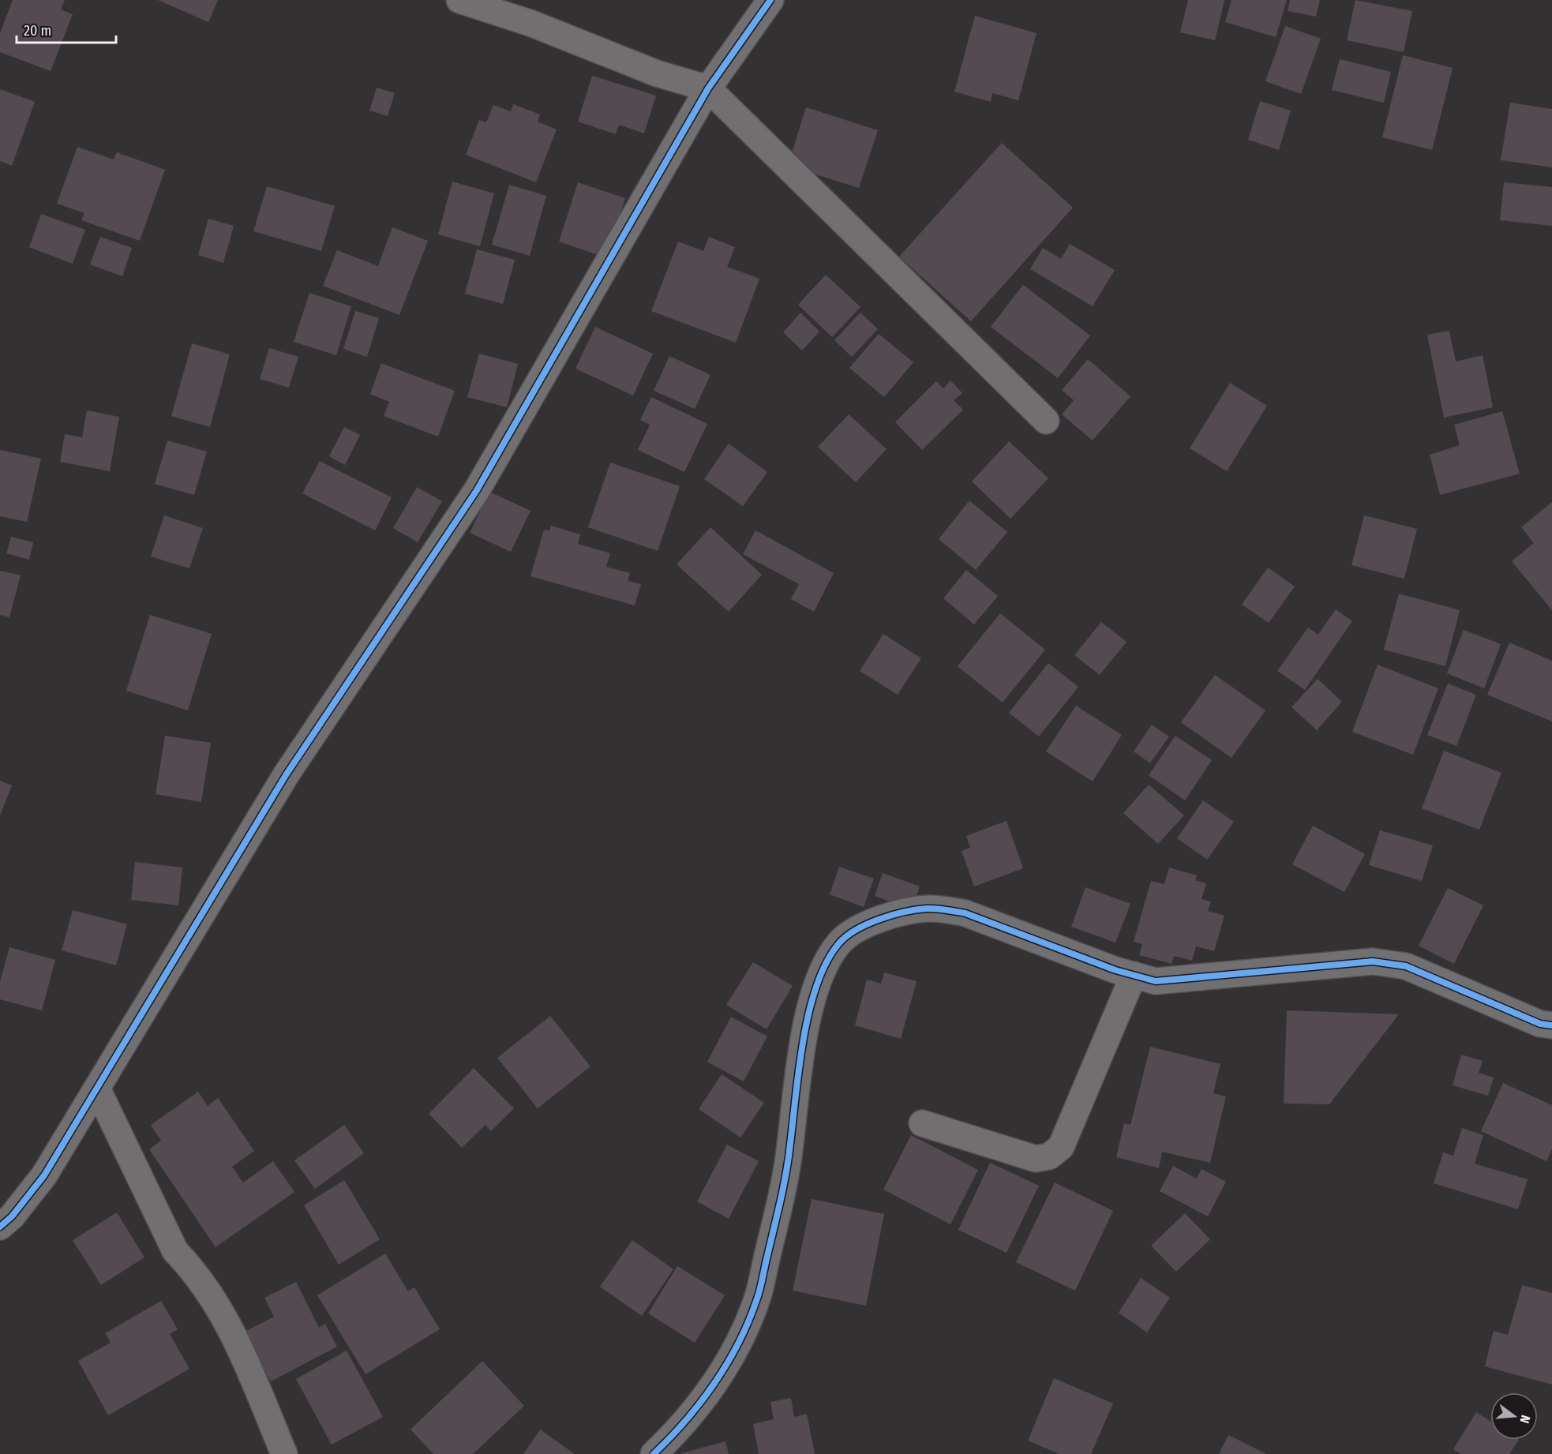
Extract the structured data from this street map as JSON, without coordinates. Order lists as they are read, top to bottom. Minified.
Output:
{"scale_bar":"20 m","north":"right"}
